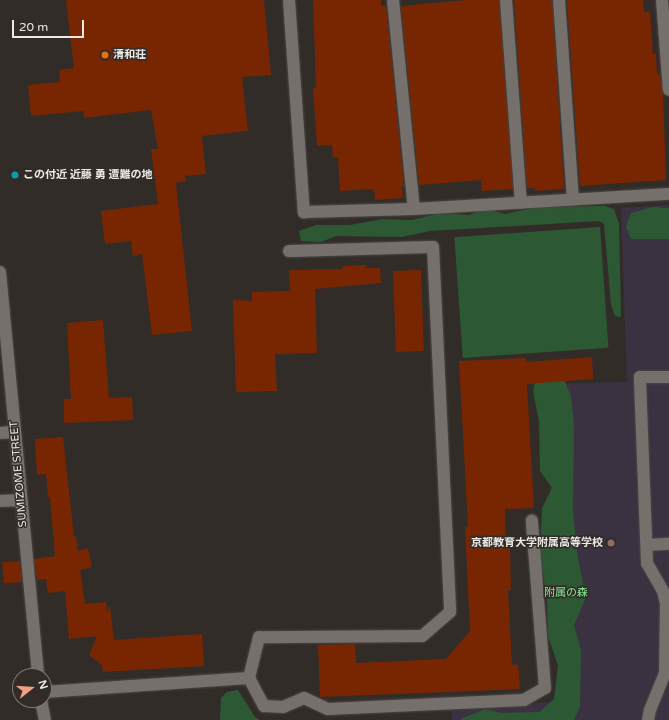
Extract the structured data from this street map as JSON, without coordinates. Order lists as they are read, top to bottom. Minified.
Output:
{"streets":{"street":["SUMIZOME STREET"]},"parks":["附属の森"],"places":["清和荘","この付近 近藤 勇 遭難の地","京都教育大学附属高等学校"],"scale_bar":"20 m","north":"right"}
